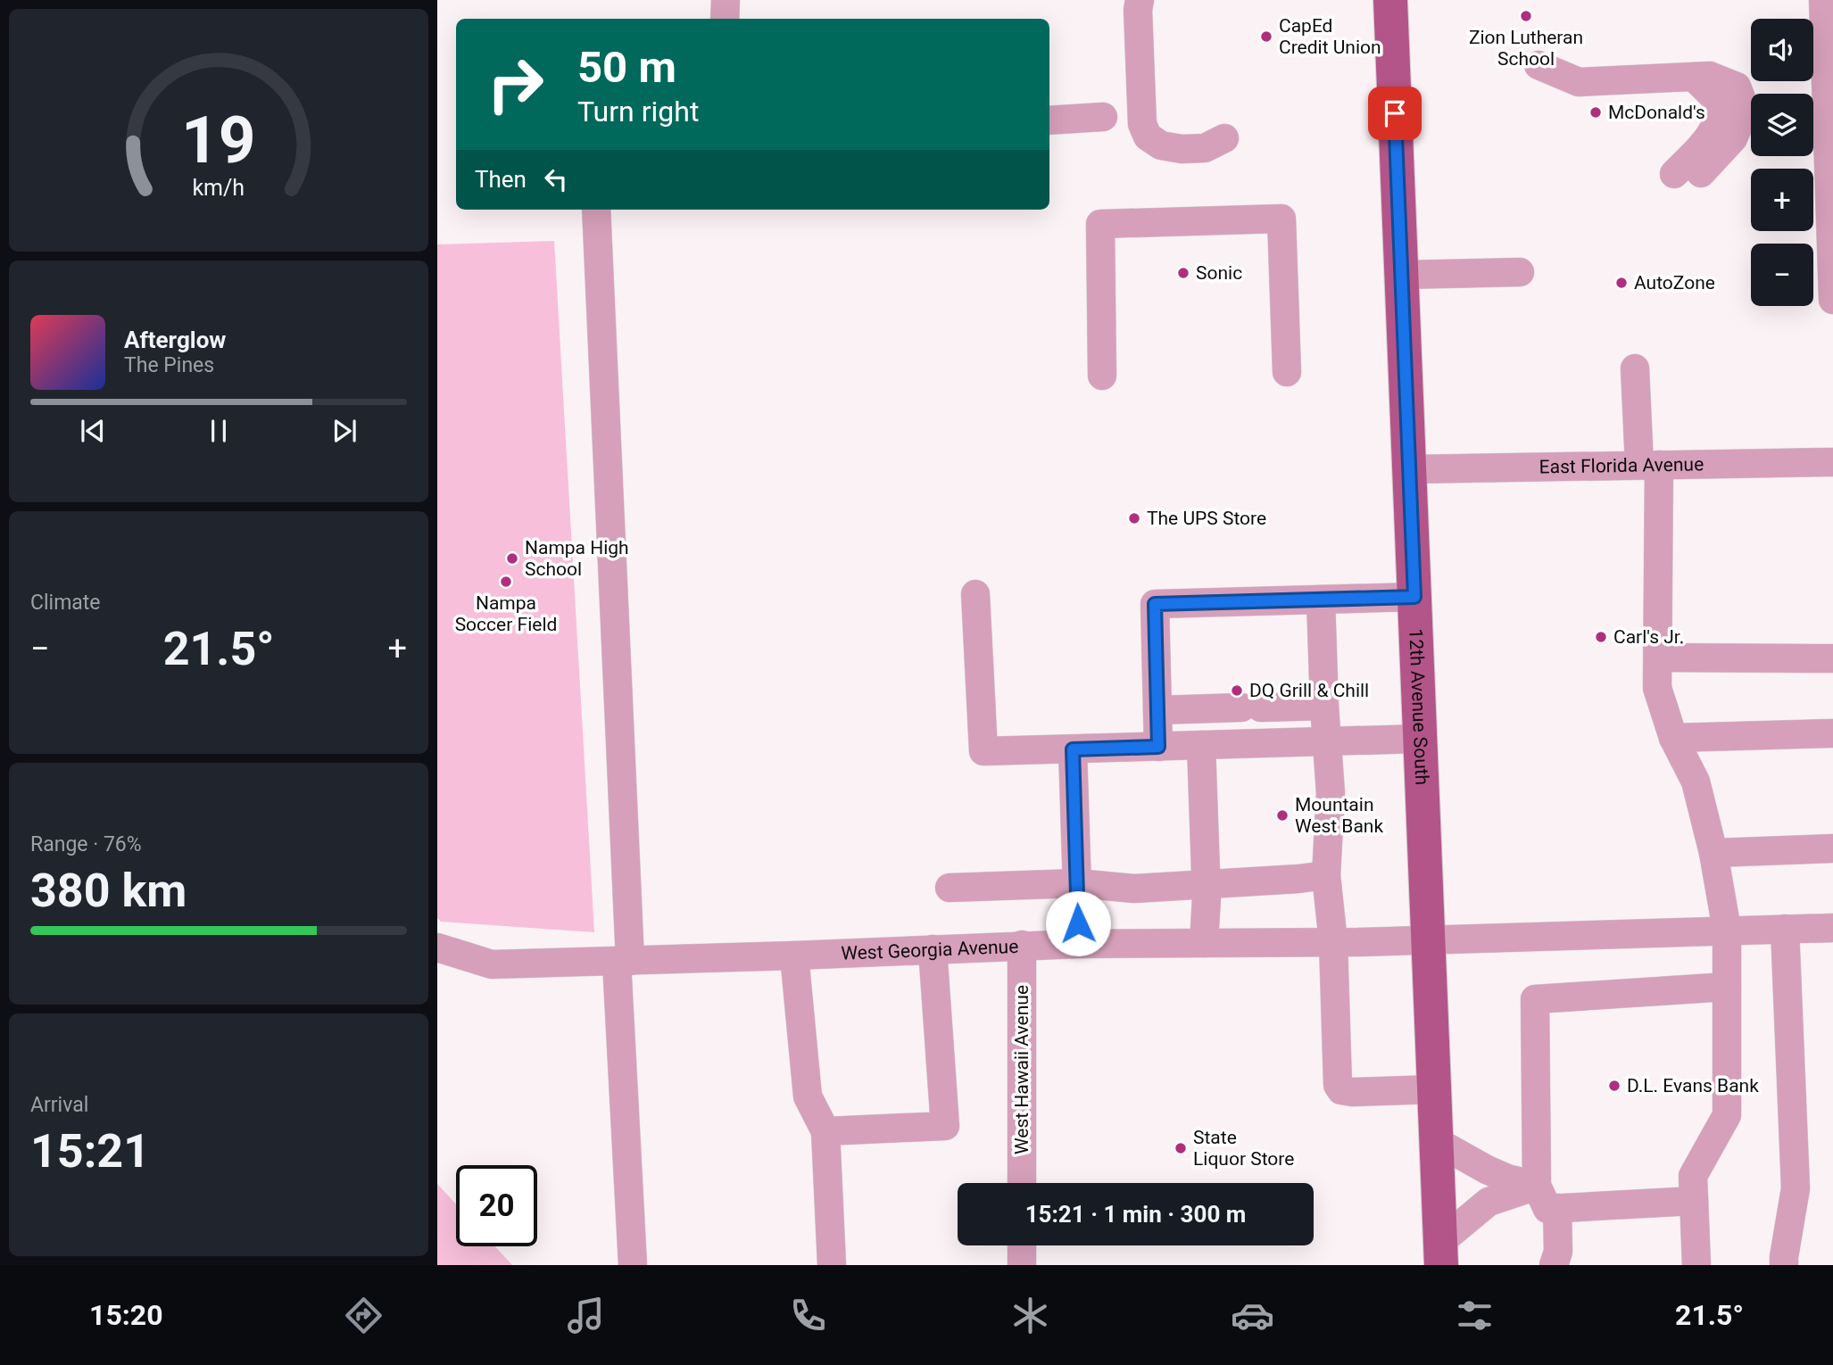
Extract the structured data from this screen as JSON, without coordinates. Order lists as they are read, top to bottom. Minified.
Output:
{"streets":{"main road":["12th Avenue South"],"street":["East Florida Avenue","West Georgia Avenue","West Hawaii Avenue"]},"crossings":[["East Florida Avenue","12th Avenue South"],["12th Avenue South","West Georgia Avenue"],["West Georgia Avenue","West Hawaii Avenue"]],"places":["Zion Lutheran School","CapEd Credit Union","McDonald's","Sonic","AutoZone","The UPS Store","Nampa High School","Nampa Soccer Field","Carl's Jr.","DQ Grill & Chill","Mountain West Bank","D.L. Evans Bank","State Liquor Store"],"page":{"map_buttons":["+","−"],"turn":["50 m","Turn right"],"then":"Then","song":["Afterglow","The Pines"],"tile":["Climate",["Range · 76%","380 km"],["Arrival","15:21"]],"heat":["−","21.5°","+"],"limit":"20","trip":"15:21 · 1 min · 300 m","tabs":["15:20","21.5°"],"gauge":["19","km/h"]}}
